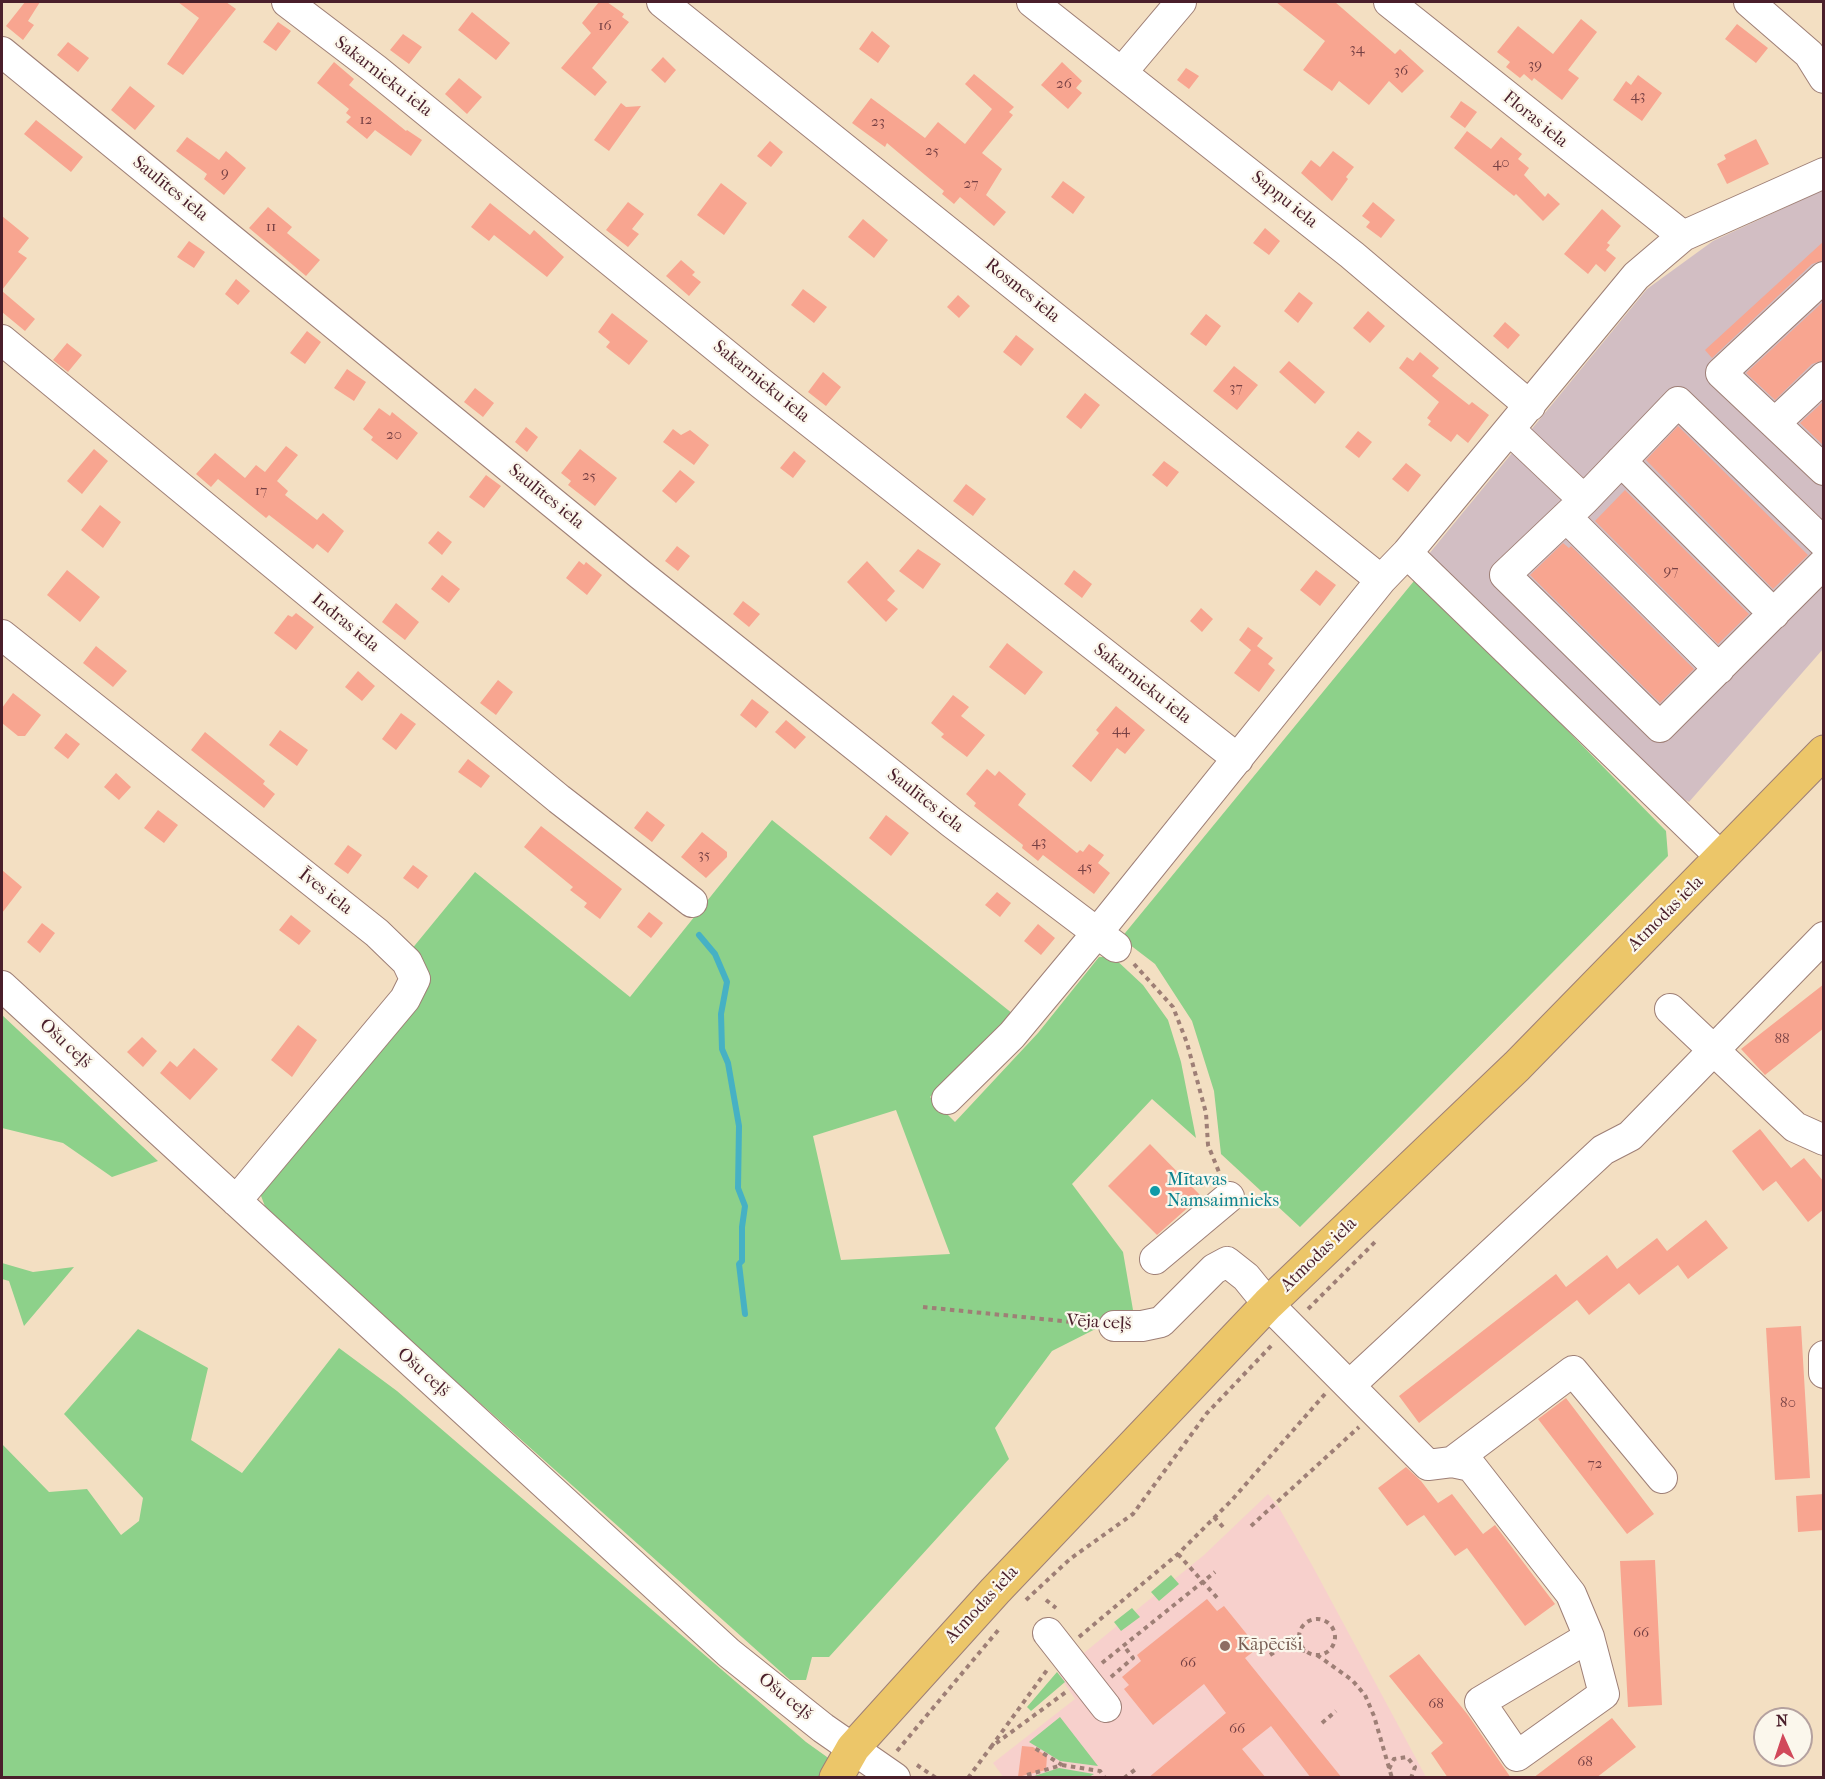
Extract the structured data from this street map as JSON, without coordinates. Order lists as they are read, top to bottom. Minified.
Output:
{"streets":{"main road":["Atmodas iela"],"street":["Sakarnieku iela","Floras iela","Saulītes iela","Sapņu iela","Rosmes iela","Indras iela","Īves iela","Ošu ceļš","Vēja ceļš"]},"crossings":[["Īves iela","Ošu ceļš"],["Atmodas iela","Ošu ceļš"],["Atmodas iela","Vēja ceļš"]],"places":["Mītavas Namsaimnieks","Kāpēcīši"],"house_numbers":["16","34","39","36","26","43","12","23","25","40","9","27","11","37","20","25","17","97","44","43","35","45","88","80","72","66","66","68","66","68"],"north":"top"}
